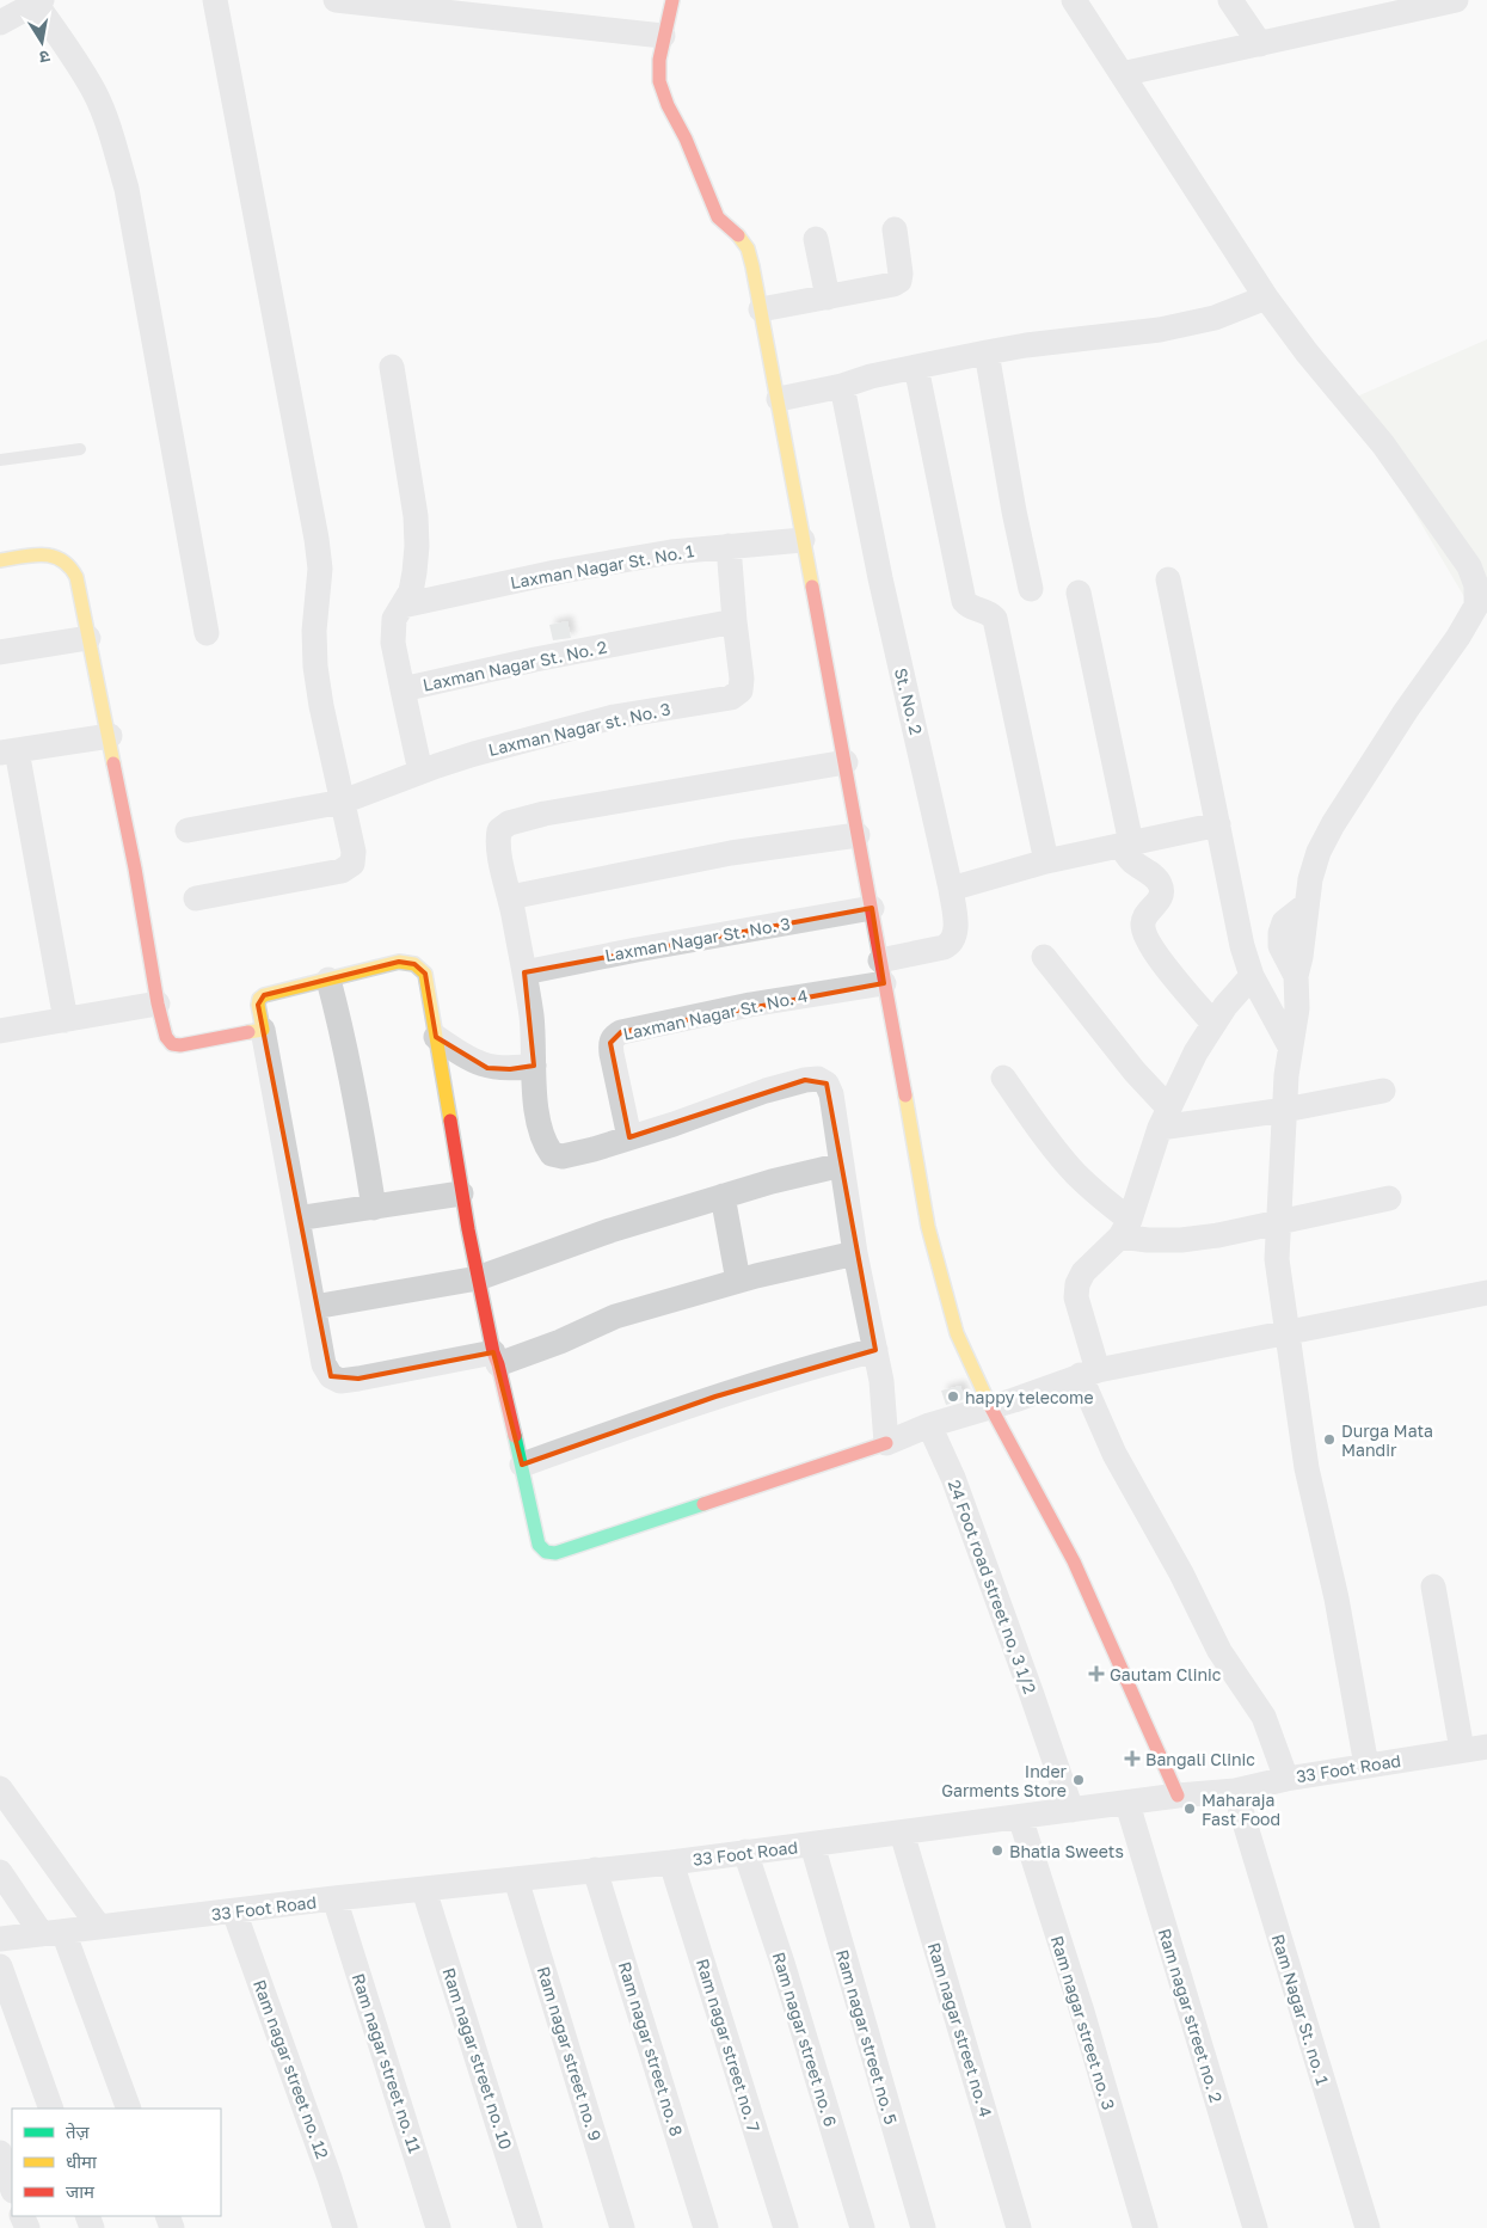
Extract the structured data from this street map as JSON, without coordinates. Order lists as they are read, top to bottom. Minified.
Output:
{"streets":{"street":["Laxman Nagar St. No. 1","Laxman Nagar St. No. 2","St. No. 2","Laxman Nagar st. No. 3","Laxman Nagar St. No. 3","Laxman Nagar St. No. 4","24 Foot road street no, 3 1/2","33 Foot Road","Ram Nagar St. no. 1","Ram nagar street no. 2","Ram nagar street no. 3","Ram nagar street no. 4","Ram nagar street no. 5","Ram nagar street no. 6","Ram nagar street no. 7","Ram nagar street no. 8","Ram nagar street no. 9","Ram nagar street no. 10","Ram nagar street no. 11","Ram nagar street no. 12"]},"crossings":[["Laxman Nagar St. No. 1","Laxman Nagar St. No. 2"],["Laxman Nagar St. No. 2","Laxman Nagar st. No. 3"],["St. No. 2","Laxman Nagar St. No. 4"],["24 Foot road street no, 3 1/2","33 Foot Road"],["33 Foot Road","Ram Nagar St. no. 1"],["33 Foot Road","Ram nagar street no. 2"],["33 Foot Road","Ram nagar street no. 3"],["33 Foot Road","Ram nagar street no. 4"],["33 Foot Road","Ram nagar street no. 5"],["33 Foot Road","Ram nagar street no. 6"],["33 Foot Road","Ram nagar street no. 7"],["33 Foot Road","Ram nagar street no. 8"],["33 Foot Road","Ram nagar street no. 9"],["33 Foot Road","Ram nagar street no. 10"],["33 Foot Road","Ram nagar street no. 11"],["33 Foot Road","Ram nagar street no. 12"]],"places":{"other":["happy telecome","Durga Mata Mandir","Inder Garments Store","Maharaja Fast Food","Bhatia Sweets"],"health":["Gautam Clinic","Bangali Clinic"]},"legend":["तेज़","धीमा","जाम"],"north":"bottom"}
